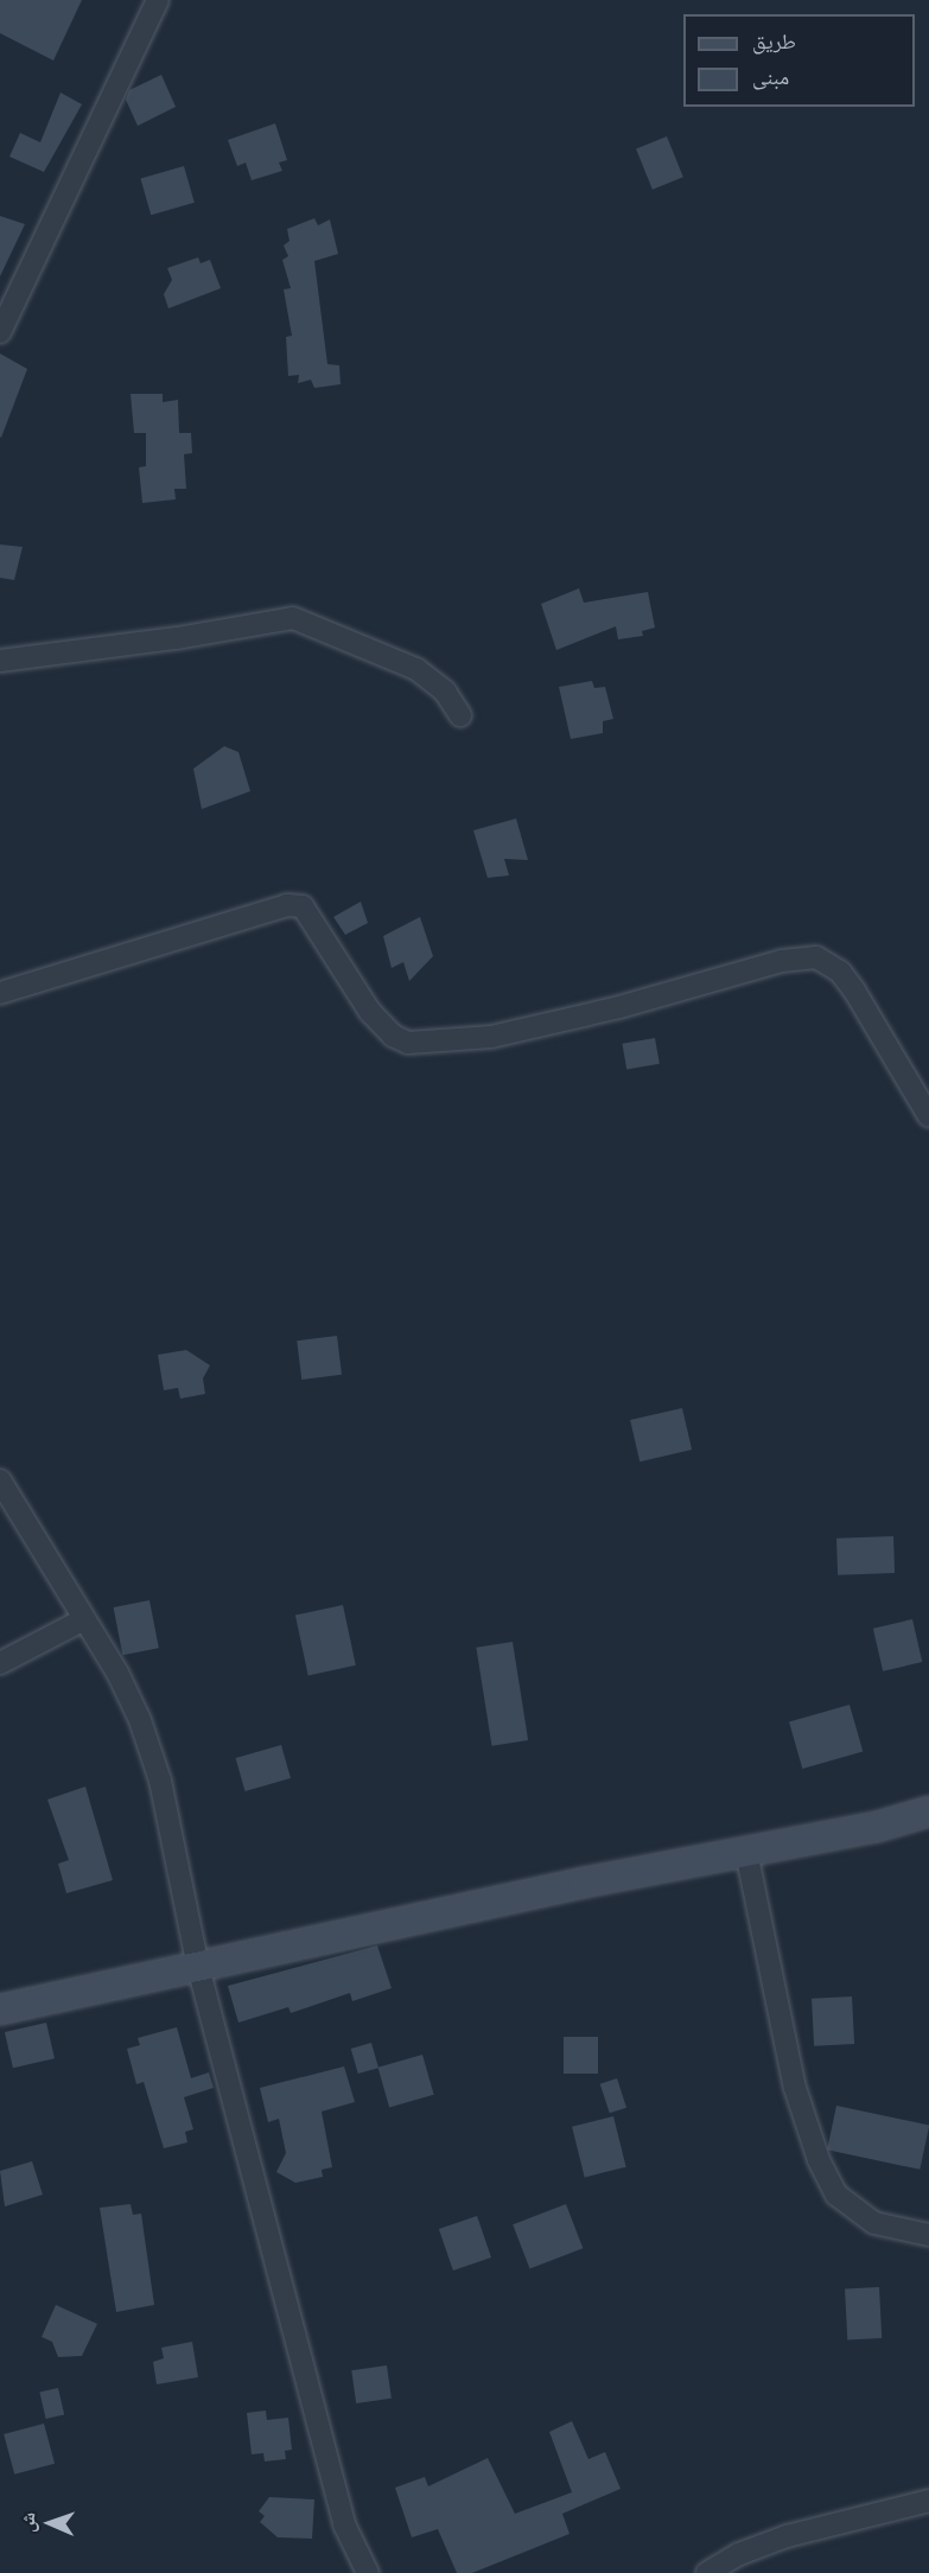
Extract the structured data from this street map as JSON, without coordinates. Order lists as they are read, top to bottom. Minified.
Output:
{"legend":["طريق","مبنى"],"north":"left"}
